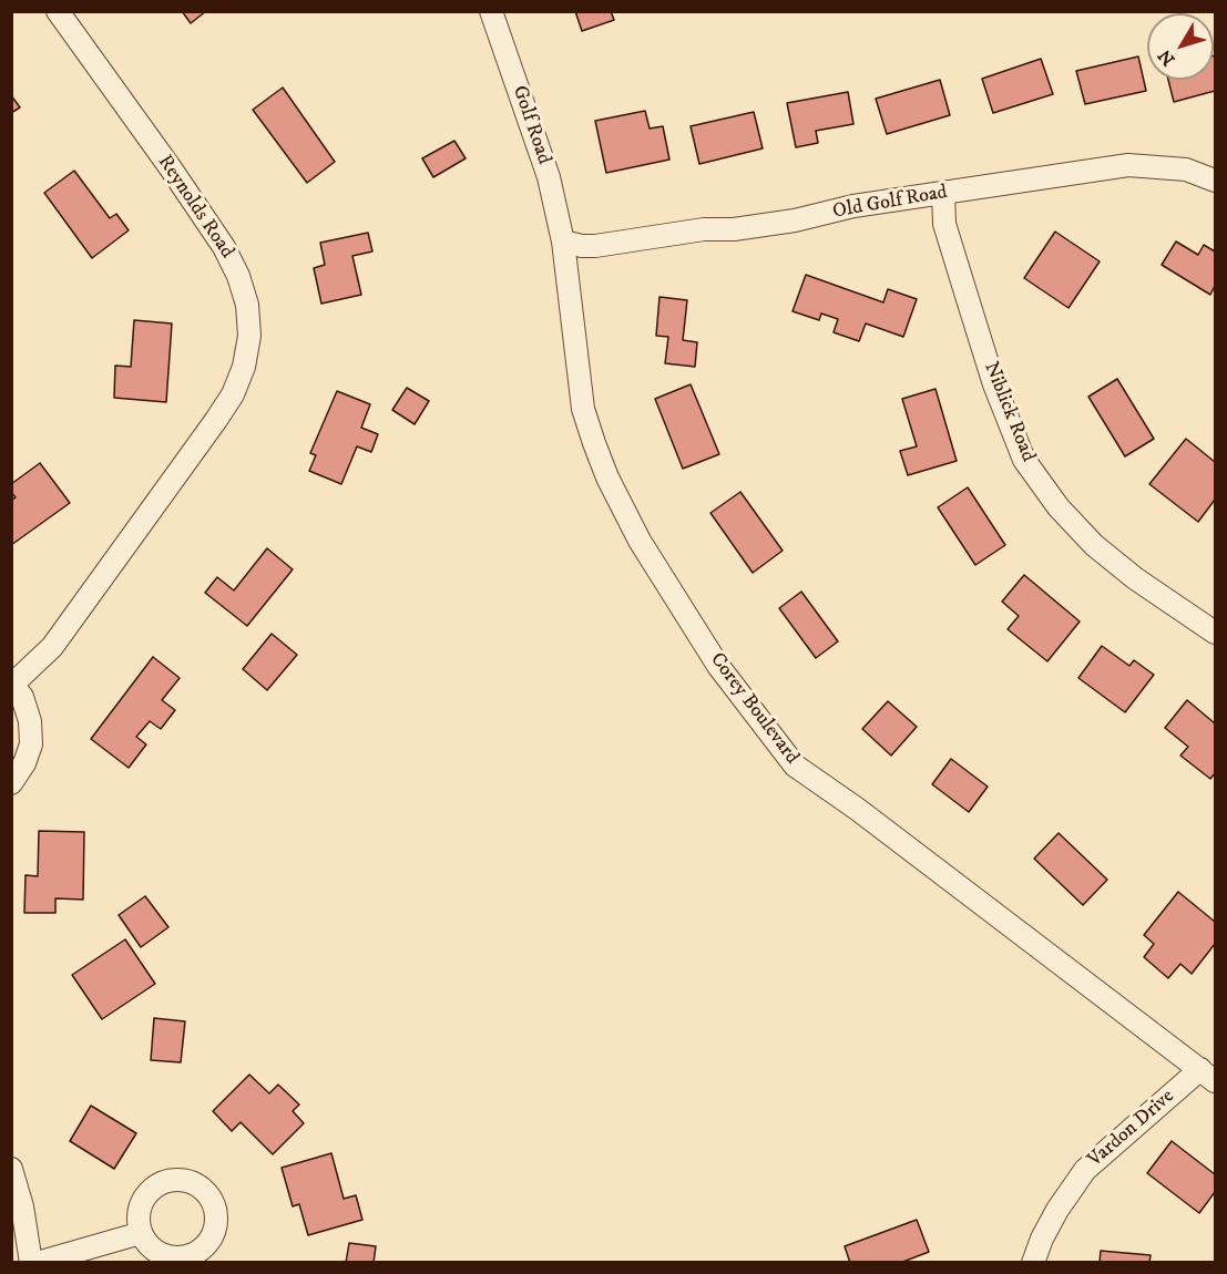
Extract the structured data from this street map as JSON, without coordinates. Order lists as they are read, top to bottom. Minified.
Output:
{"streets":{"street":["Golf Road","Old Golf Road","Reynolds Road","Niblick Road","Corey Boulevard","Vardon Drive"]},"crossings":[["Golf Road","Old Golf Road"],["Golf Road","Corey Boulevard"],["Old Golf Road","Niblick Road"],["Old Golf Road","Corey Boulevard"],["Corey Boulevard","Vardon Drive"]],"north":"bottom left"}
